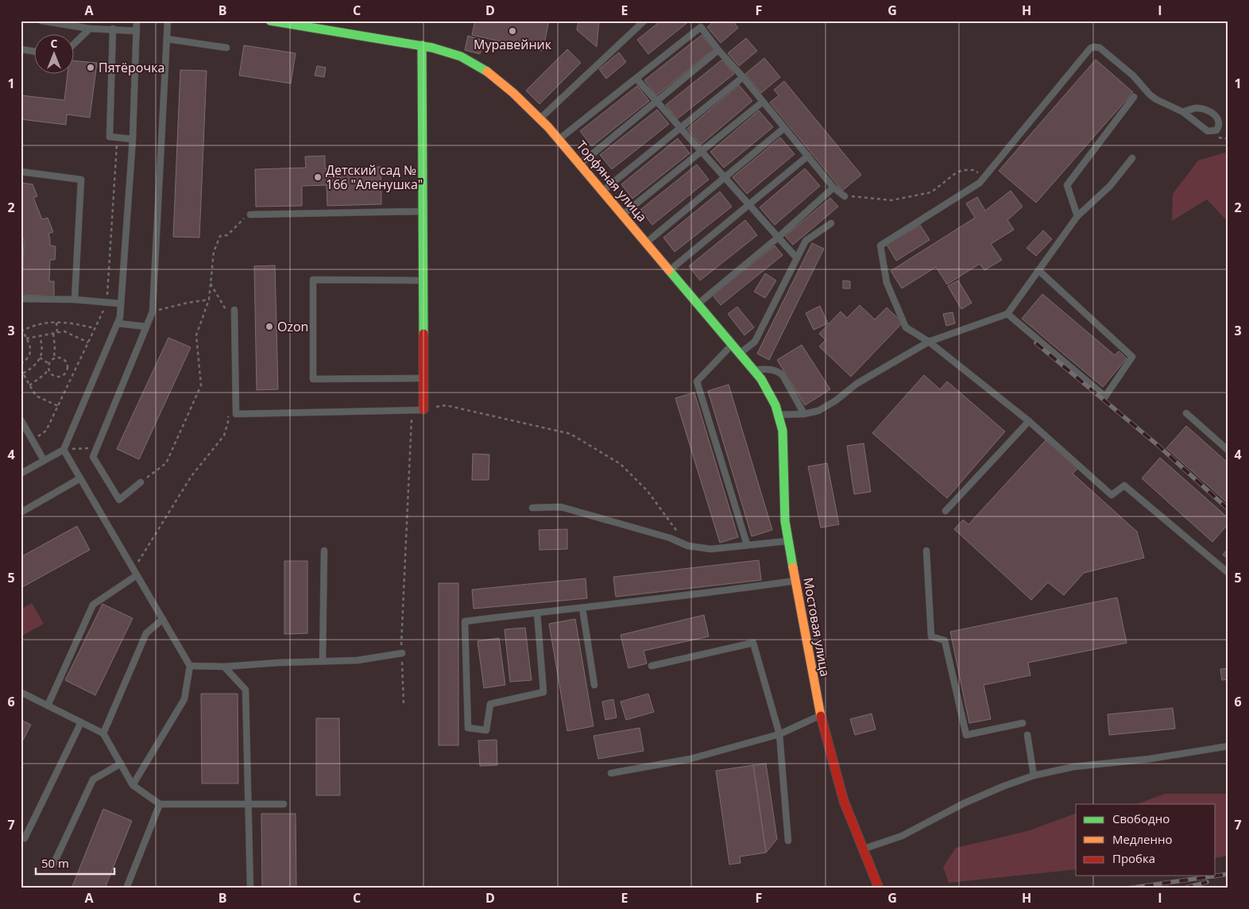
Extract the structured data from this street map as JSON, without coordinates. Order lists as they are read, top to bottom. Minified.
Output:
{"streets":{"street":["Торфяная улица","Мостовая улица"]},"crossings":[["Торфяная улица","Мостовая улица"]],"places":["Муравейник","Пятёрочка","Детский сад № 166 \"Аленушка\"","Ozon"],"legend":["Свободно","Медленно","Пробка"],"scale_bar":"50 m","north":"top","grid":{"columns":["A","B","C","D","E","F","G","H","I"],"rows":["1","2","3","4","5","6","7"]}}
